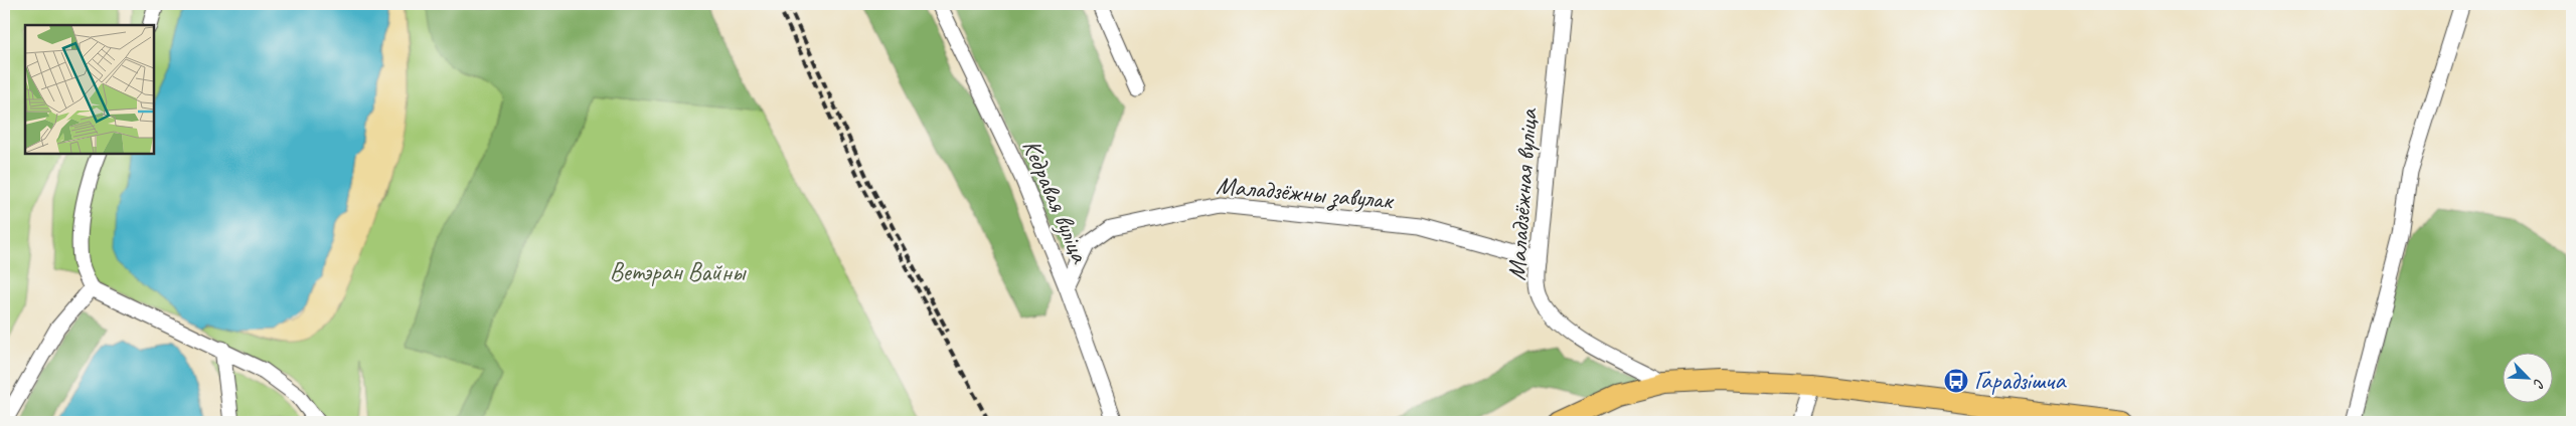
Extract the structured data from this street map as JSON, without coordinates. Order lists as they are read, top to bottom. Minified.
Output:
{"streets":{"street":["Маладзёжны завулак","Маладзёжная вуліца","Кедравая вуліца"]},"crossings":[["Маладзёжны завулак","Маладзёжная вуліца"],["Маладзёжны завулак","Кедравая вуліца"]],"parks":["Ветэран Вайны"],"places":{"bus stop":["Гарадзішча"]},"north":"bottom right"}
